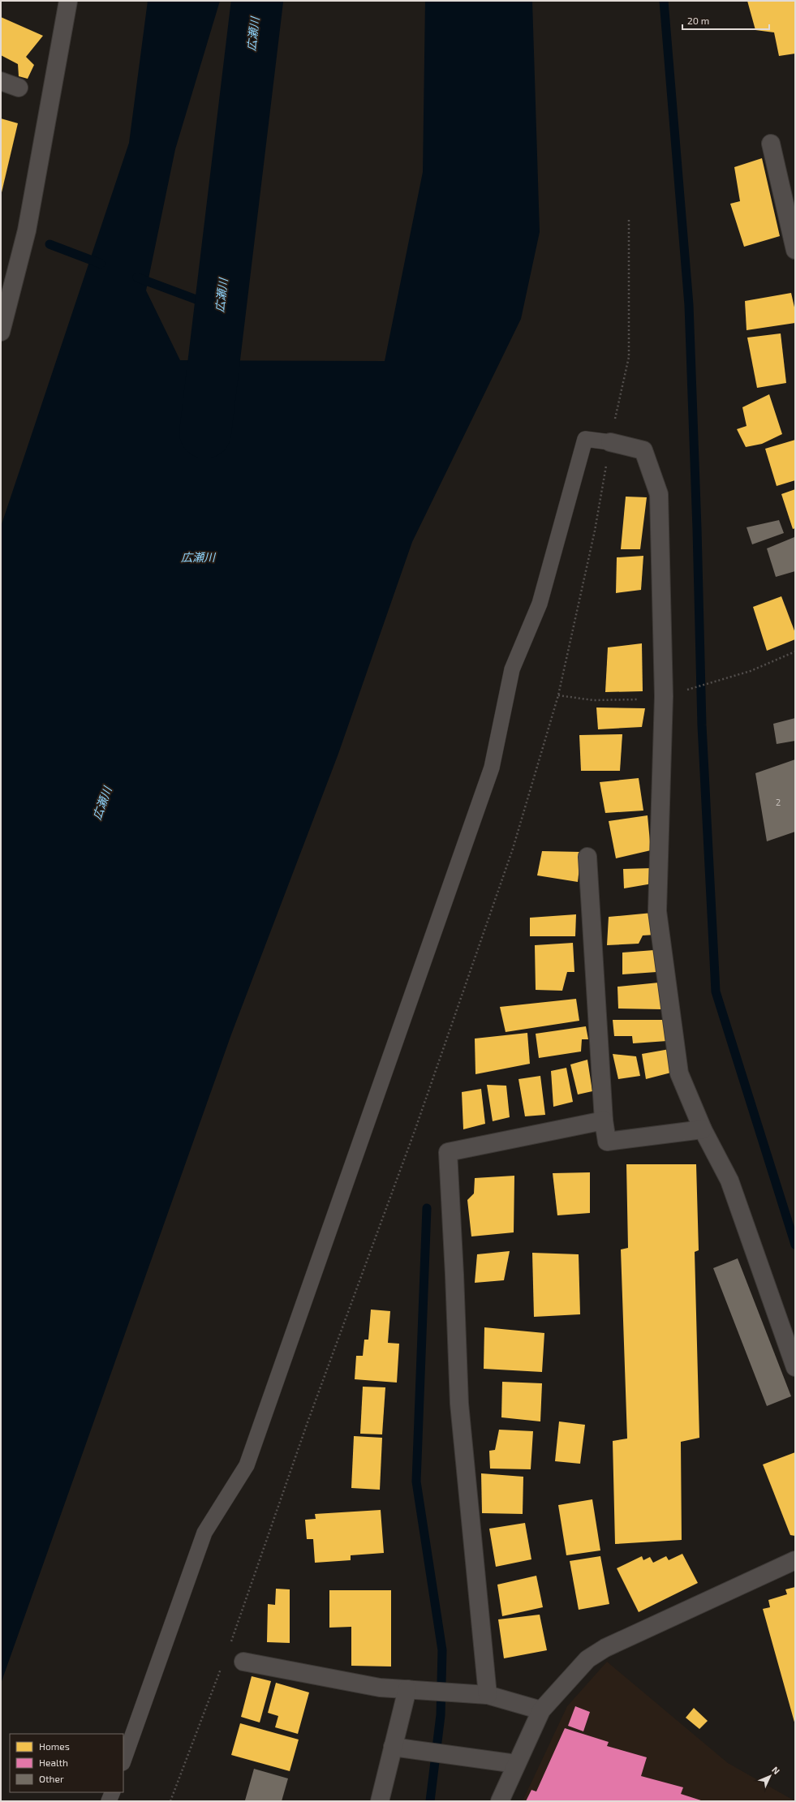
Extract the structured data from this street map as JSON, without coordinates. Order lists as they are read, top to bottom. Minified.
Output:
{"water":["広瀬川"],"house_numbers":["2"],"legend":["Homes","Health","Other"],"scale_bar":"20 m","north":"top right"}
